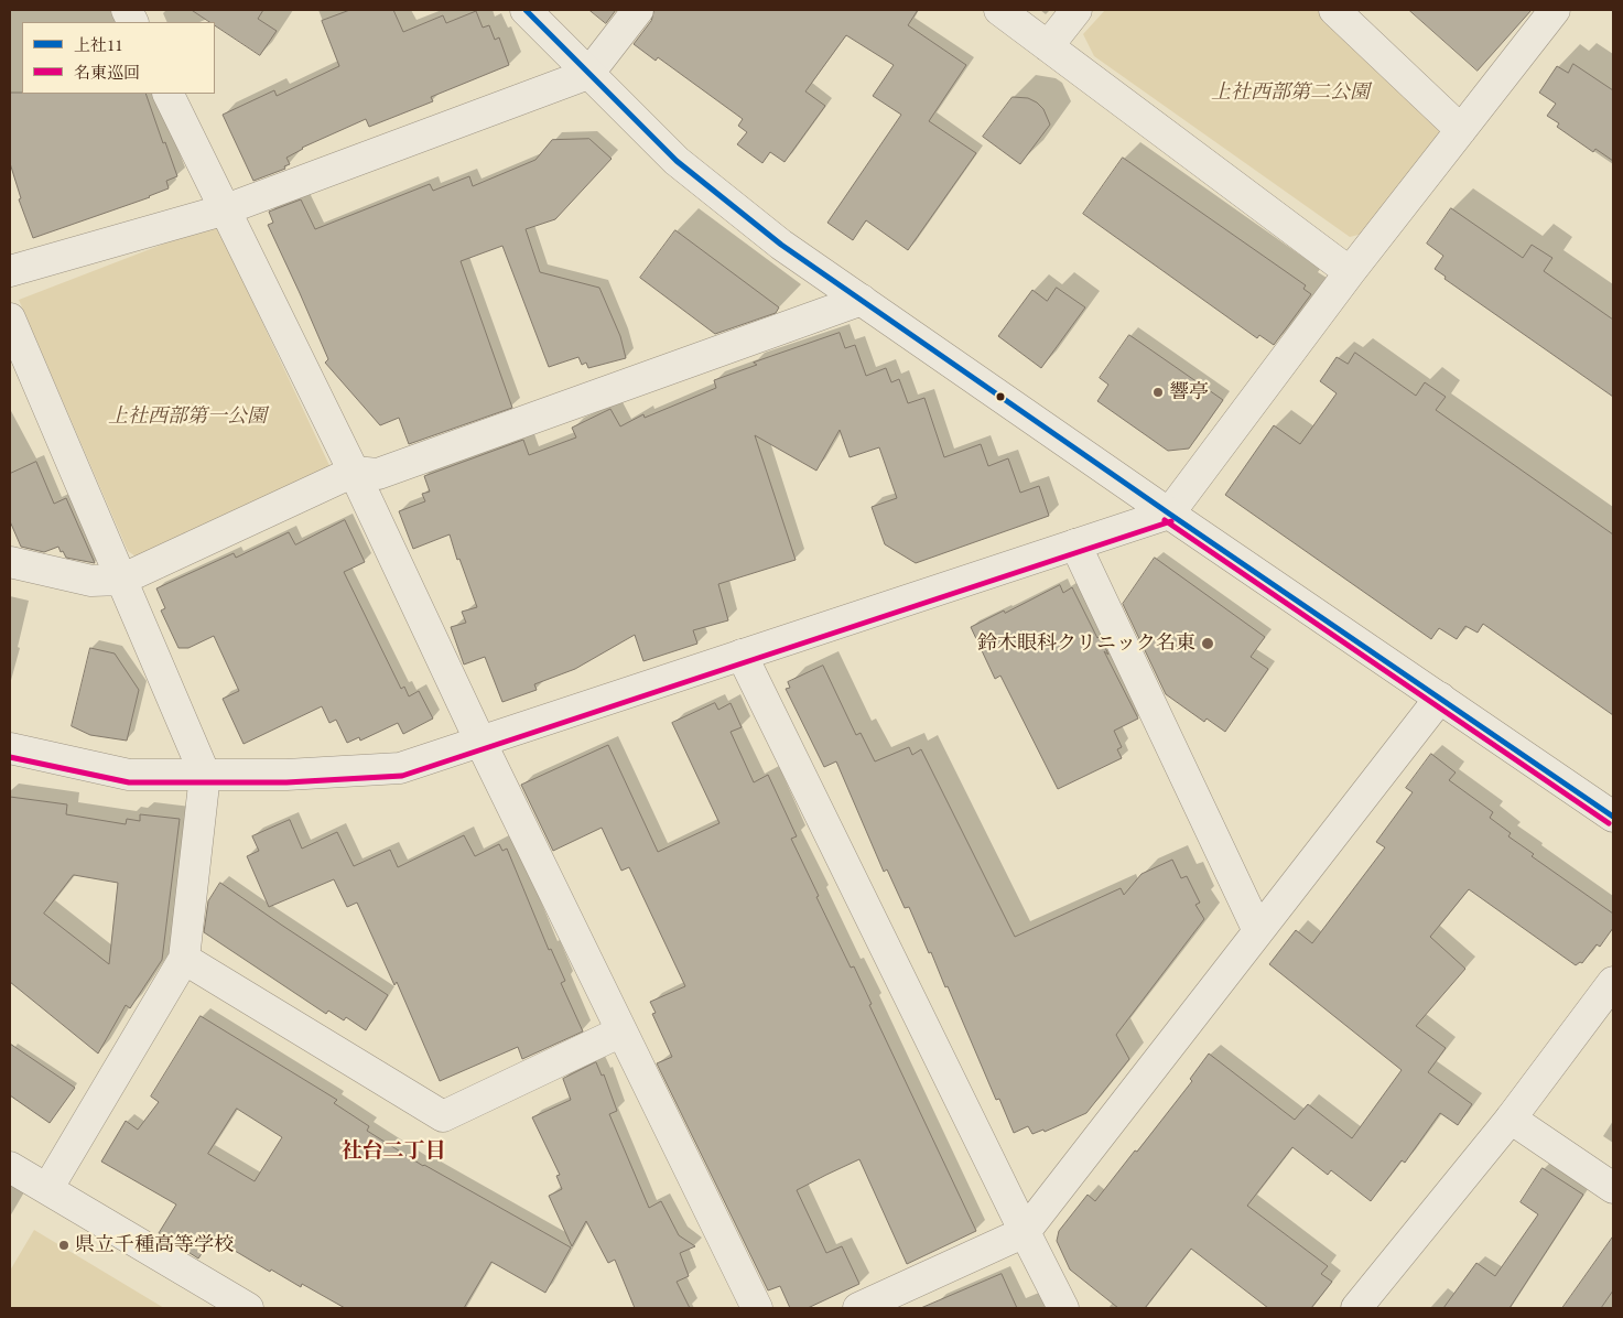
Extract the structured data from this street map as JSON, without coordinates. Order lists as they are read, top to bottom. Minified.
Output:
{"districts":["社台二丁目"],"parks":["上社西部第二公園","上社西部第一公園"],"places":["響亭","鈴木眼科クリニック名東","県立千種高等学校"],"lines":["transit line 上社11","transit line 名東巡回"],"legend":["上社11","名東巡回"]}
